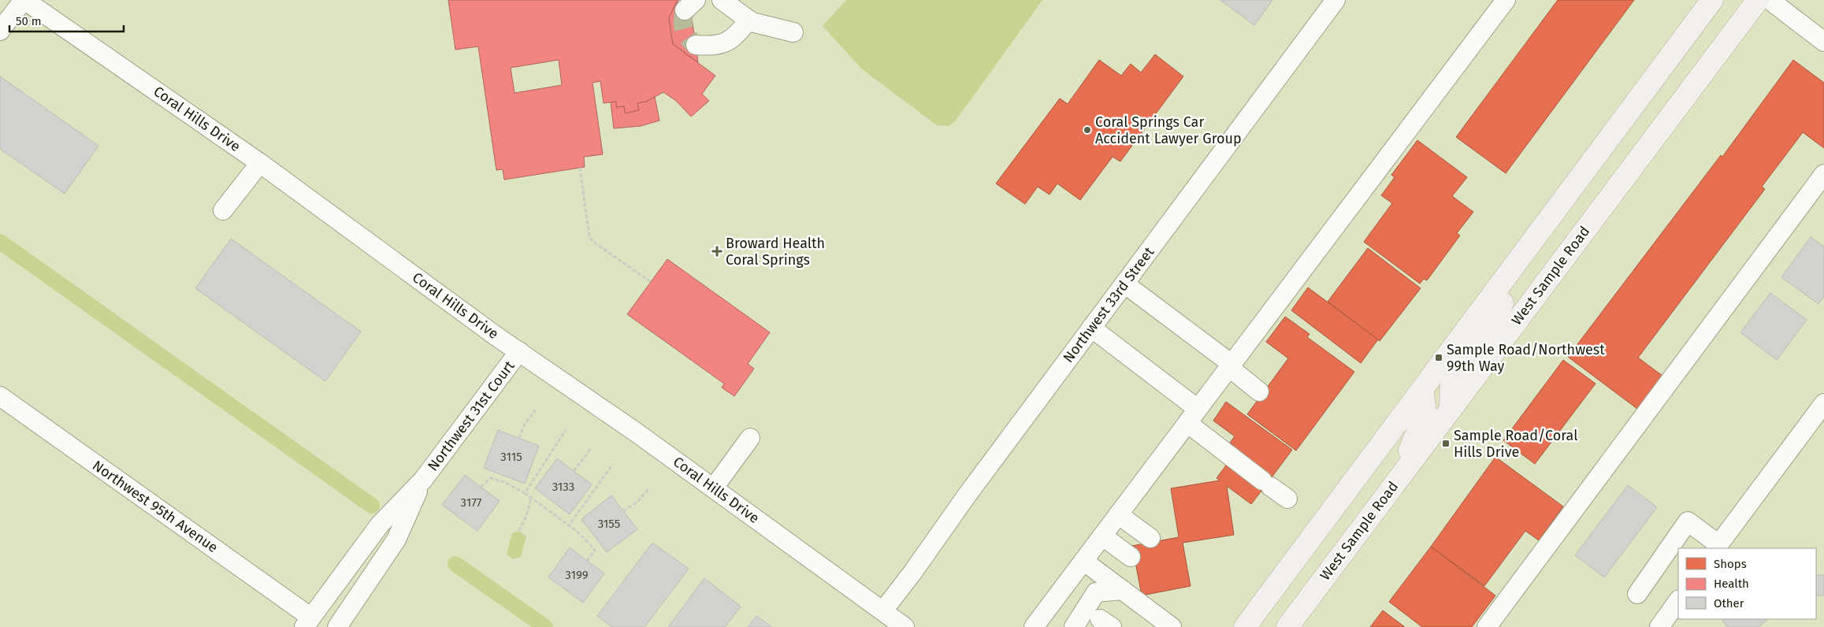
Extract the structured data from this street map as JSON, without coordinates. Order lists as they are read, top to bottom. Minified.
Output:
{"streets":{"main road":["West Sample Road"],"street":["Coral Hills Drive","Northwest 33rd Street","Northwest 31st Court","Northwest 95th Avenue"]},"crossings":[["Coral Hills Drive","Northwest 33rd Street"],["Coral Hills Drive","Northwest 31st Court"],["Northwest 31st Court","Northwest 95th Avenue"]],"places":{"other":["Coral Springs Car Accident Lawyer Group"],"health":["Broward Health Coral Springs"],"transit":["Sample Road/Northwest 99th Way","Sample Road/Coral Hills Drive"]},"house_numbers":["3115","3133","3177","3155","3199"],"legend":["Shops","Health","Other"],"scale_bar":"50 m"}
